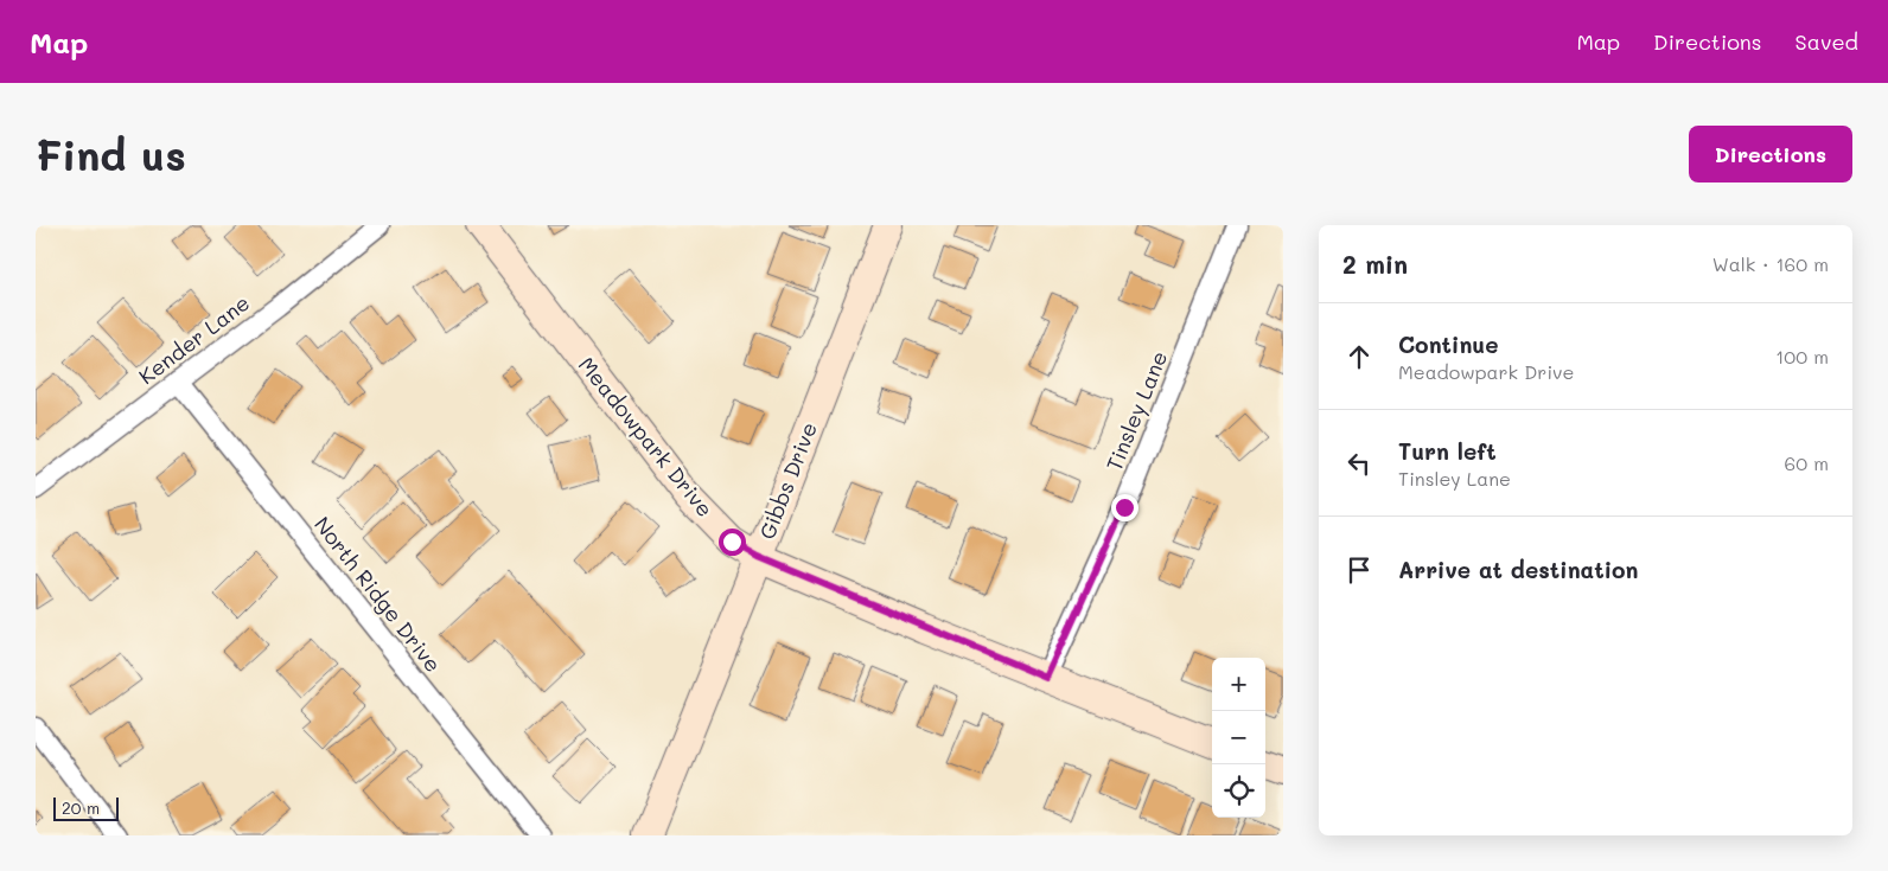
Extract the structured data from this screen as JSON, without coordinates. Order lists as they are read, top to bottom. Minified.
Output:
{"streets":{"street":["Kender Lane","Tinsley Lane","Meadowpark Drive","Gibbs Drive","North Ridge Drive"]},"crossings":[["Kender Lane","North Ridge Drive"],["Tinsley Lane","Meadowpark Drive"],["Meadowpark Drive","Gibbs Drive"]],"scale_bar":"20 m","page":{"header":"Map","nav":["Map","Directions","Saved"],"buttons":"Directions","title":"Find us","heading":["2 min","Walk · 160 m"],"list":[["Continue","Meadowpark Drive","100 m"],["Turn left","Tinsley Lane","60 m"],"Arrive at destination"],"map_buttons":["+","−"],"scale":"20 m"}}
